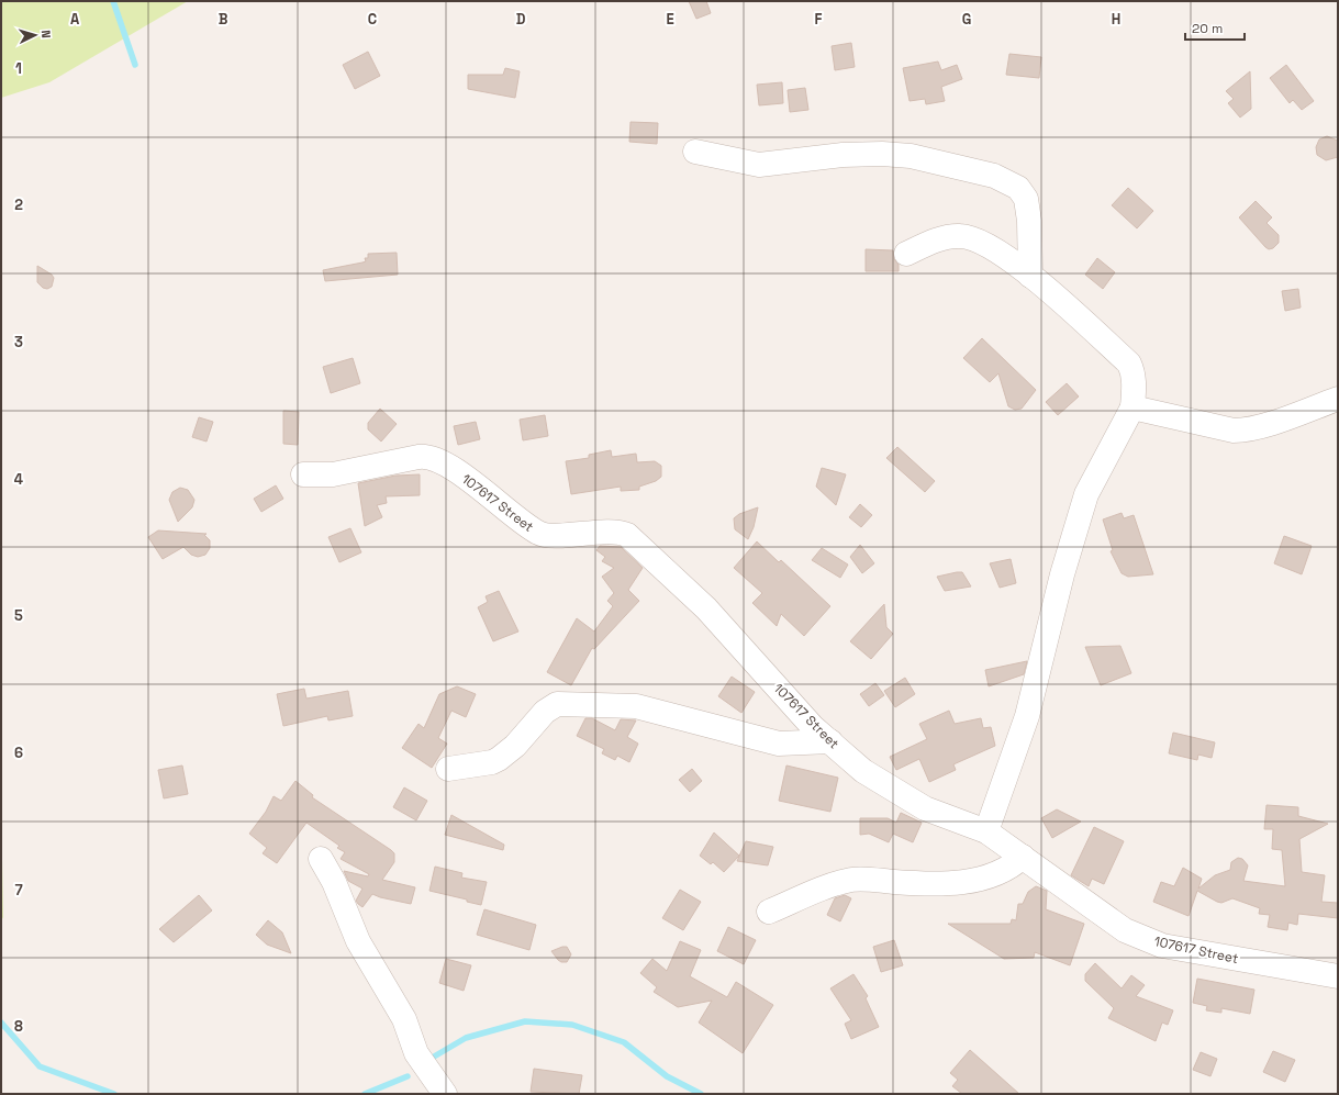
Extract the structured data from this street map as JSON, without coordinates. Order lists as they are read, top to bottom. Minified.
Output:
{"streets":{"street":["107617 Street"]},"scale_bar":"20 m","north":"right","grid":{"columns":["A","B","C","D","E","F","G","H"],"rows":["1","2","3","4","5","6","7","8"]}}
